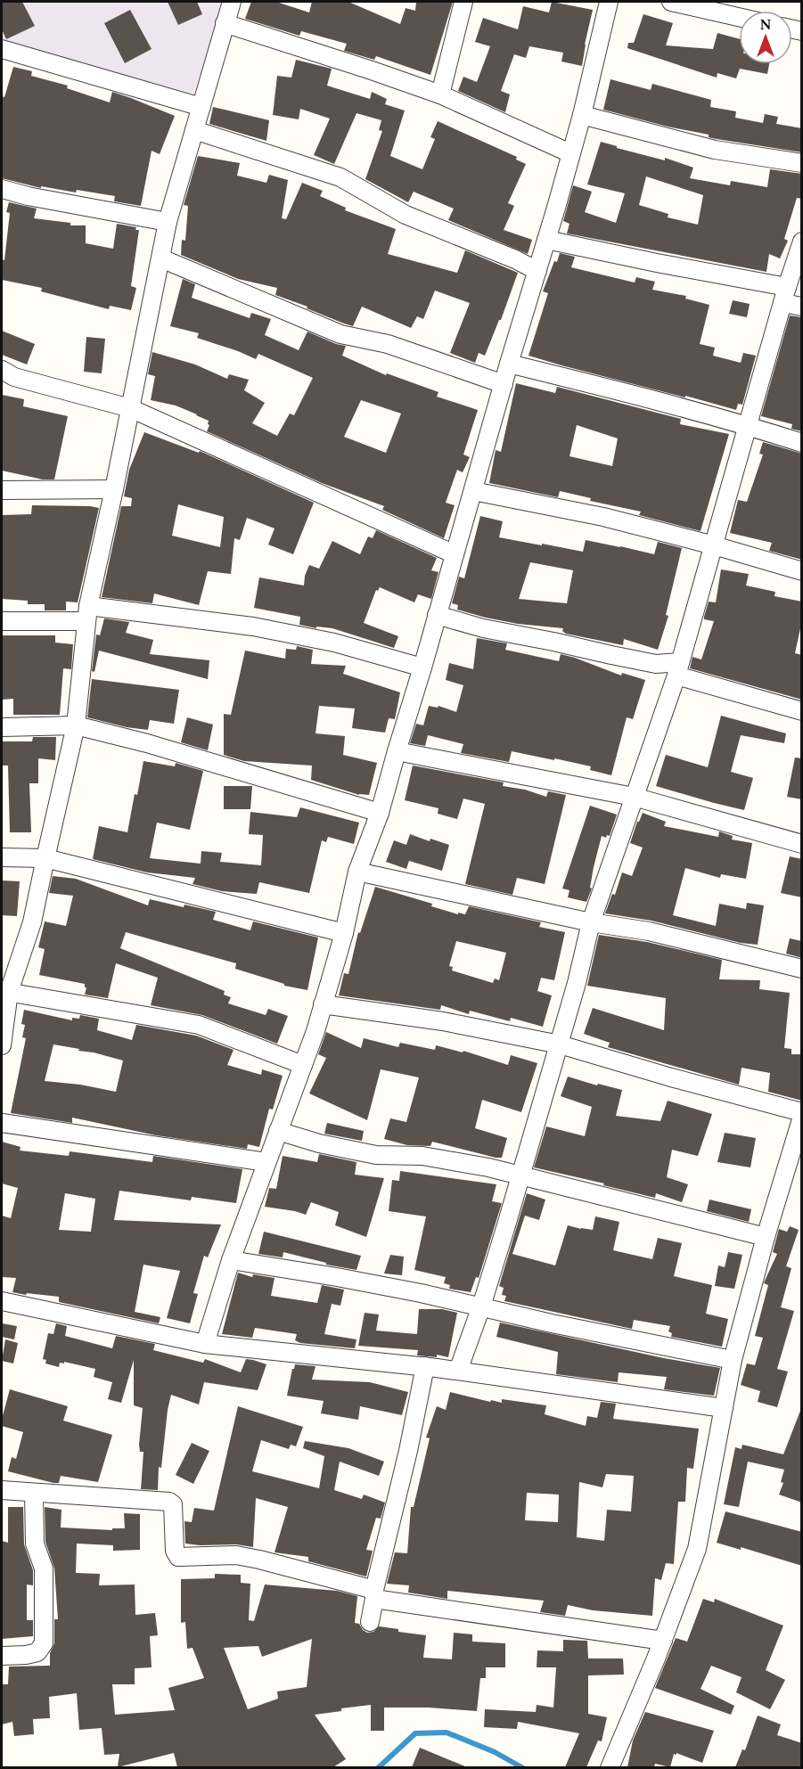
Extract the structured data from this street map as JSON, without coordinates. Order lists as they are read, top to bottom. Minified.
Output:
{"north":"top"}
